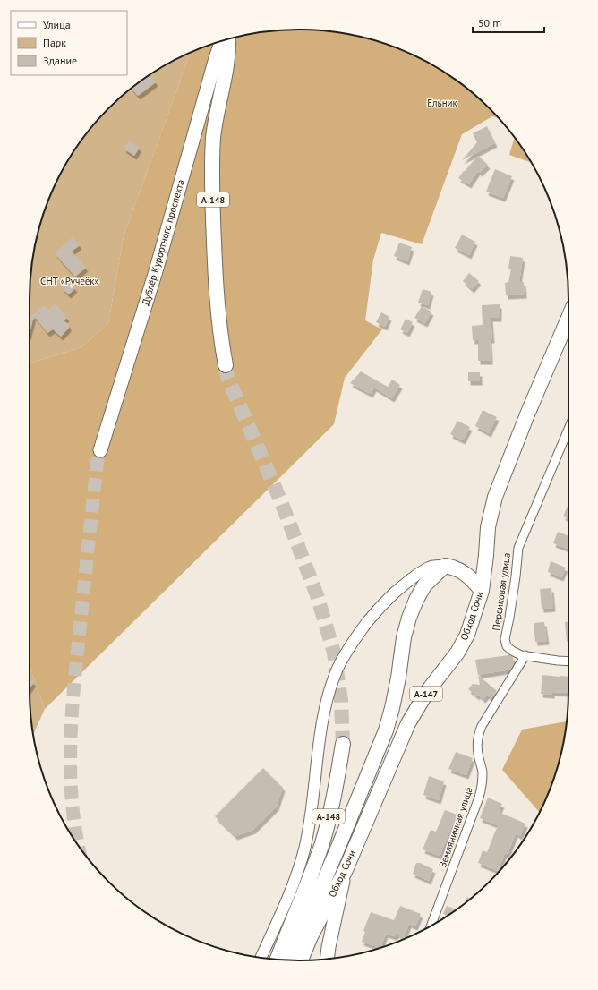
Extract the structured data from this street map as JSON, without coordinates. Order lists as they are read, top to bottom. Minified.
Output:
{"streets":{"highway":["А-148","Обход Сочи","А-147"],"main road":["Дублёр Курортного проспекта"],"street":["Персиковая улица","Земляничная улица"]},"crossings":[["Персиковая улица","Земляничная улица"]],"parks":["Ельник","СНТ «Ручеёк»"],"legend":["Улица","Парк","Здание"],"scale_bar":"50 m"}
